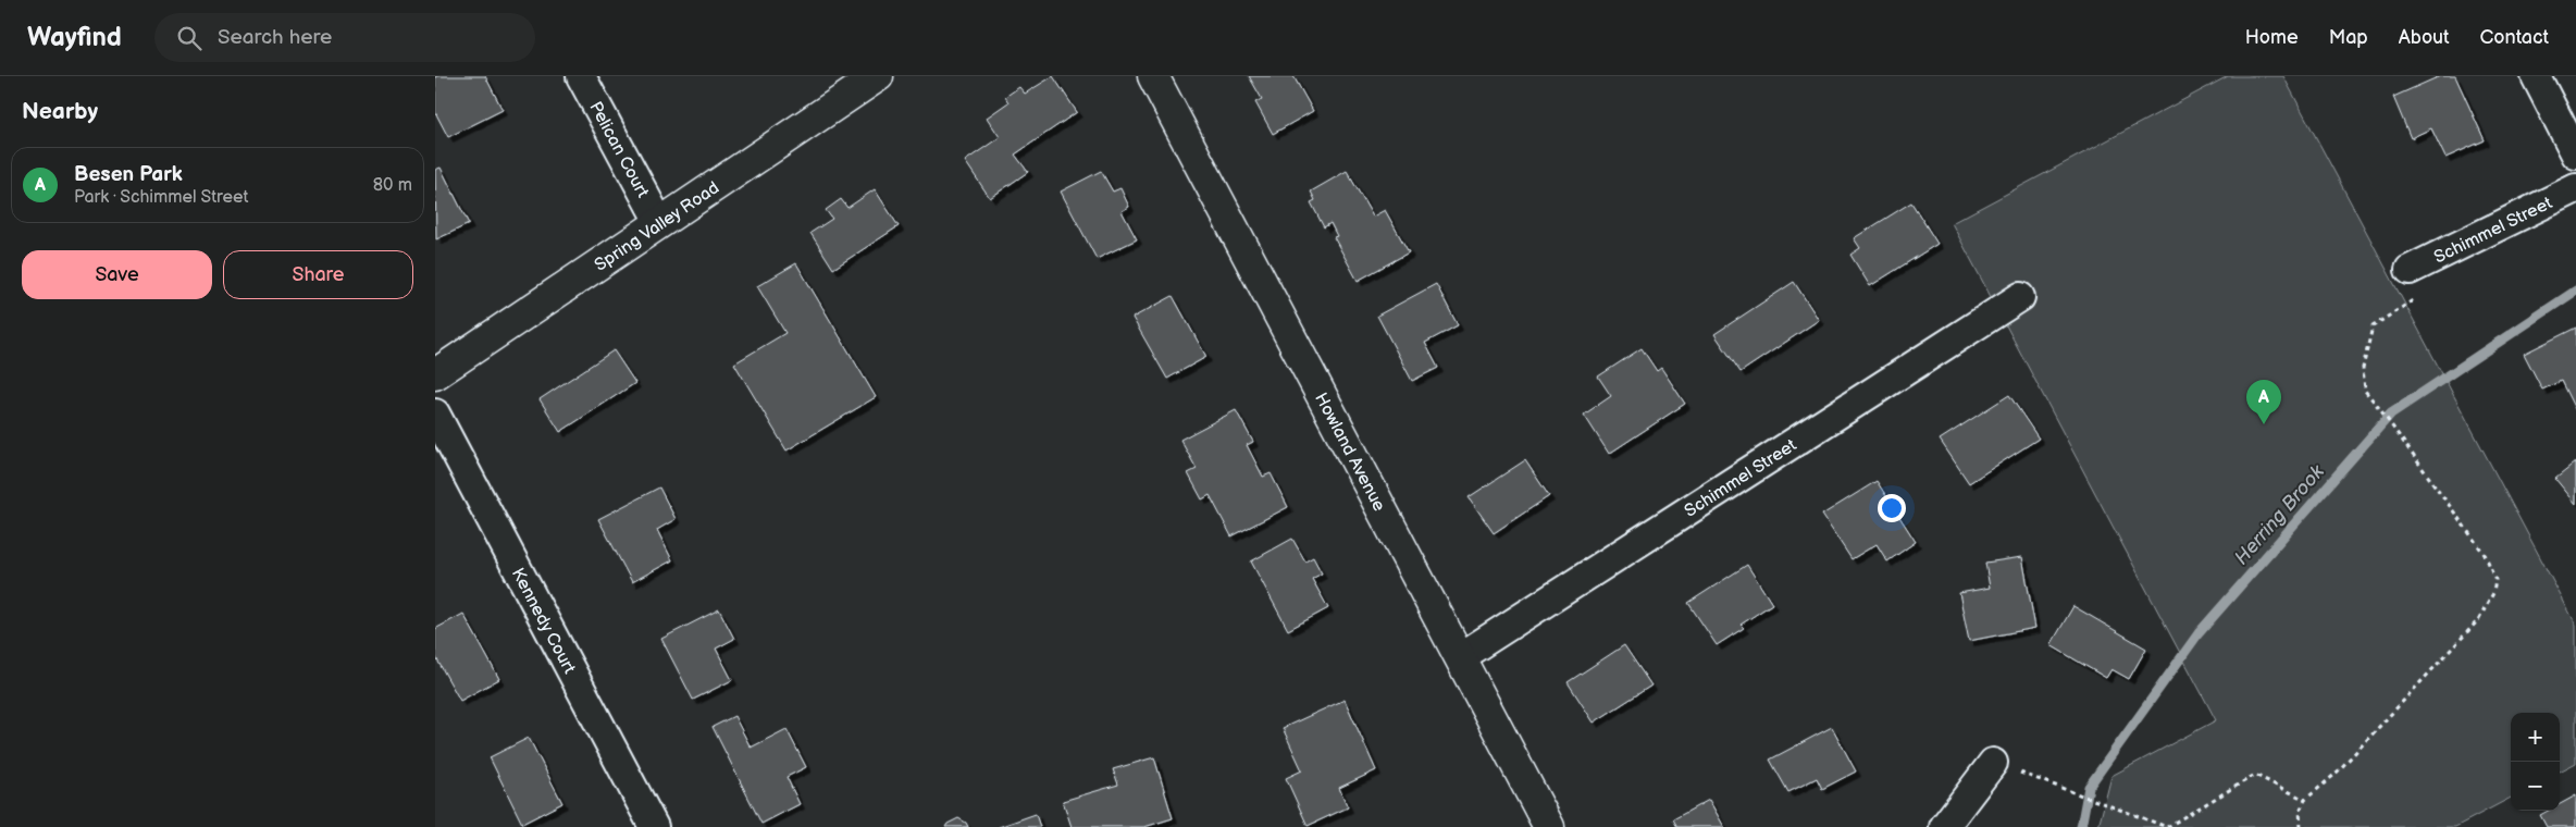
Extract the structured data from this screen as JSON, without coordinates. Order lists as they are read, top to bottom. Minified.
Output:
{"streets":{"street":["Pelican Court","Spring Valley Road","Schimmel Street","Howland Avenue","Kennedy Court"]},"crossings":[["Pelican Court","Spring Valley Road"],["Schimmel Street","Howland Avenue"]],"water":["Herring Brook"],"page":{"header":"Wayfind","search":"Search here","nav":["Home","Map","About","Contact"],"heading":"Nearby","list":[{"mark":"A","name":"Besen Park","note":"Park · Schimmel Street","value":"80 m"}],"buttons":["Save","Share"],"pins":"A","map_buttons":["+","−"]}}
